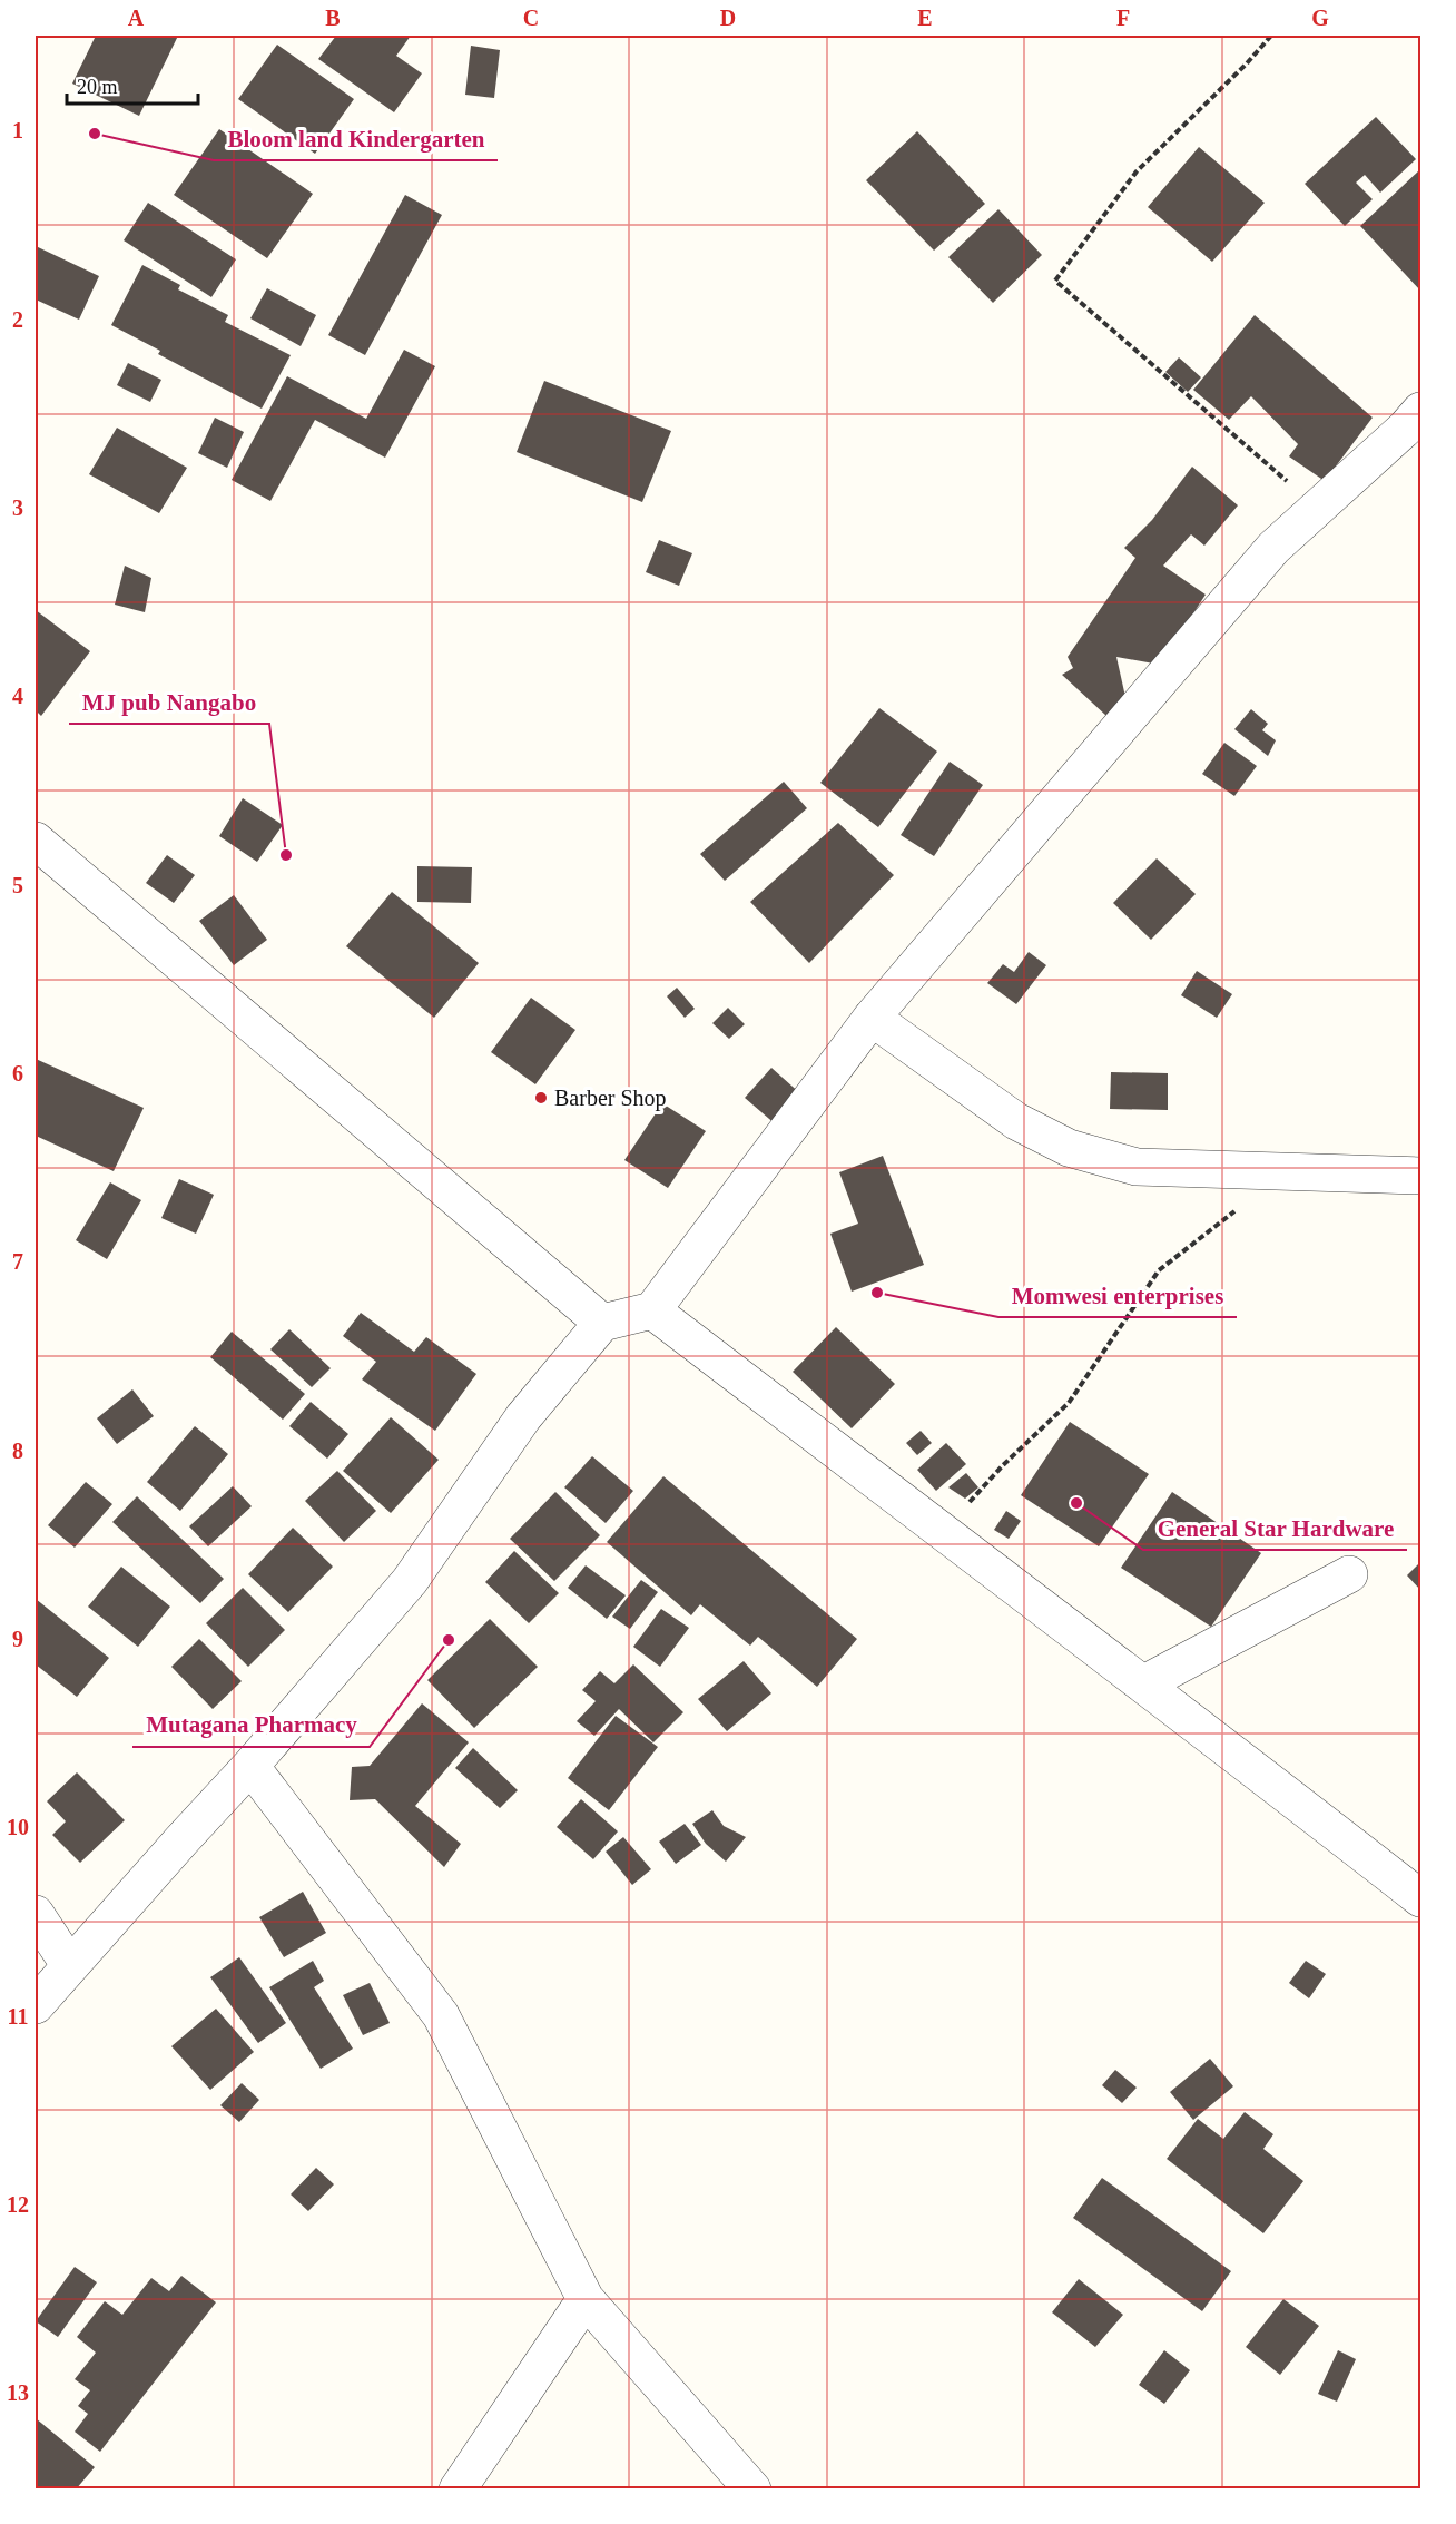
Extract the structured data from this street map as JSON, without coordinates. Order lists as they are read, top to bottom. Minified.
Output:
{"places":["Bloom land Kindergarten","MJ pub Nangabo","Barber Shop","Momwesi enterprises","General Star Hardware","Mutagana Pharmacy"],"scale_bar":"20 m","grid":{"columns":["A","B","C","D","E","F","G"],"rows":["1","2","3","4","5","6","7","8","9","10","11","12","13"]}}
